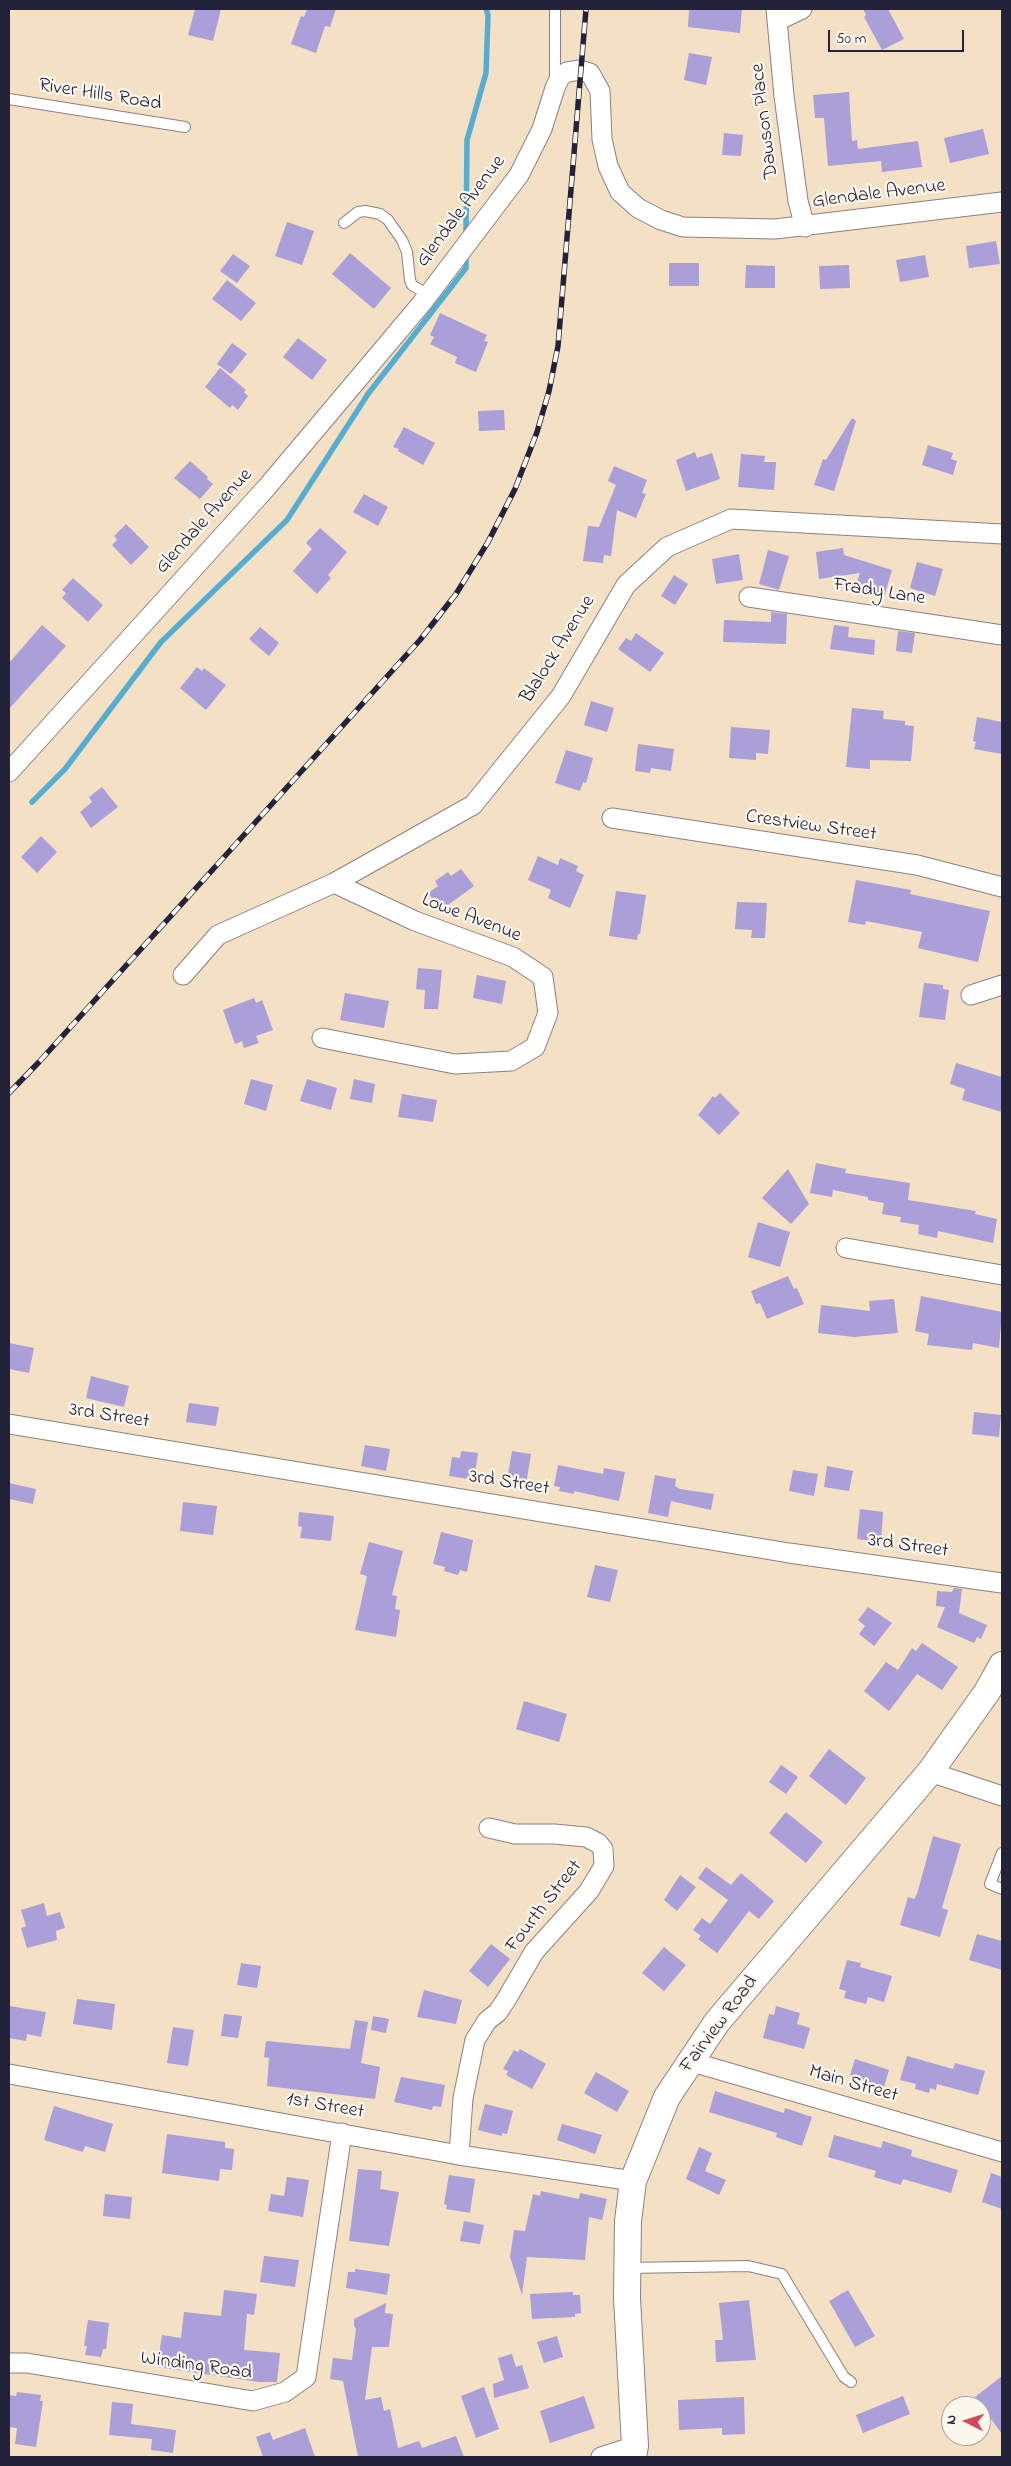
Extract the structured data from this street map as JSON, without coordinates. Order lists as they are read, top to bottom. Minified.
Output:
{"streets":{"main road":["Fairview Road"],"street":["Dawson Place","Glendale Avenue","Frady Lane","Blalock Avenue","Crestview Street","Lowe Avenue","3rd Street","Fourth Street","Main Street","1st Street","Winding Road"],"lane":["River Hills Road"]},"crossings":[["Dawson Place","Glendale Avenue"],["Blalock Avenue","Lowe Avenue"],["Fourth Street","1st Street"],["Fairview Road","Main Street"],["Fairview Road","1st Street"],["1st Street","Winding Road"]],"scale_bar":"50 m","north":"left"}
